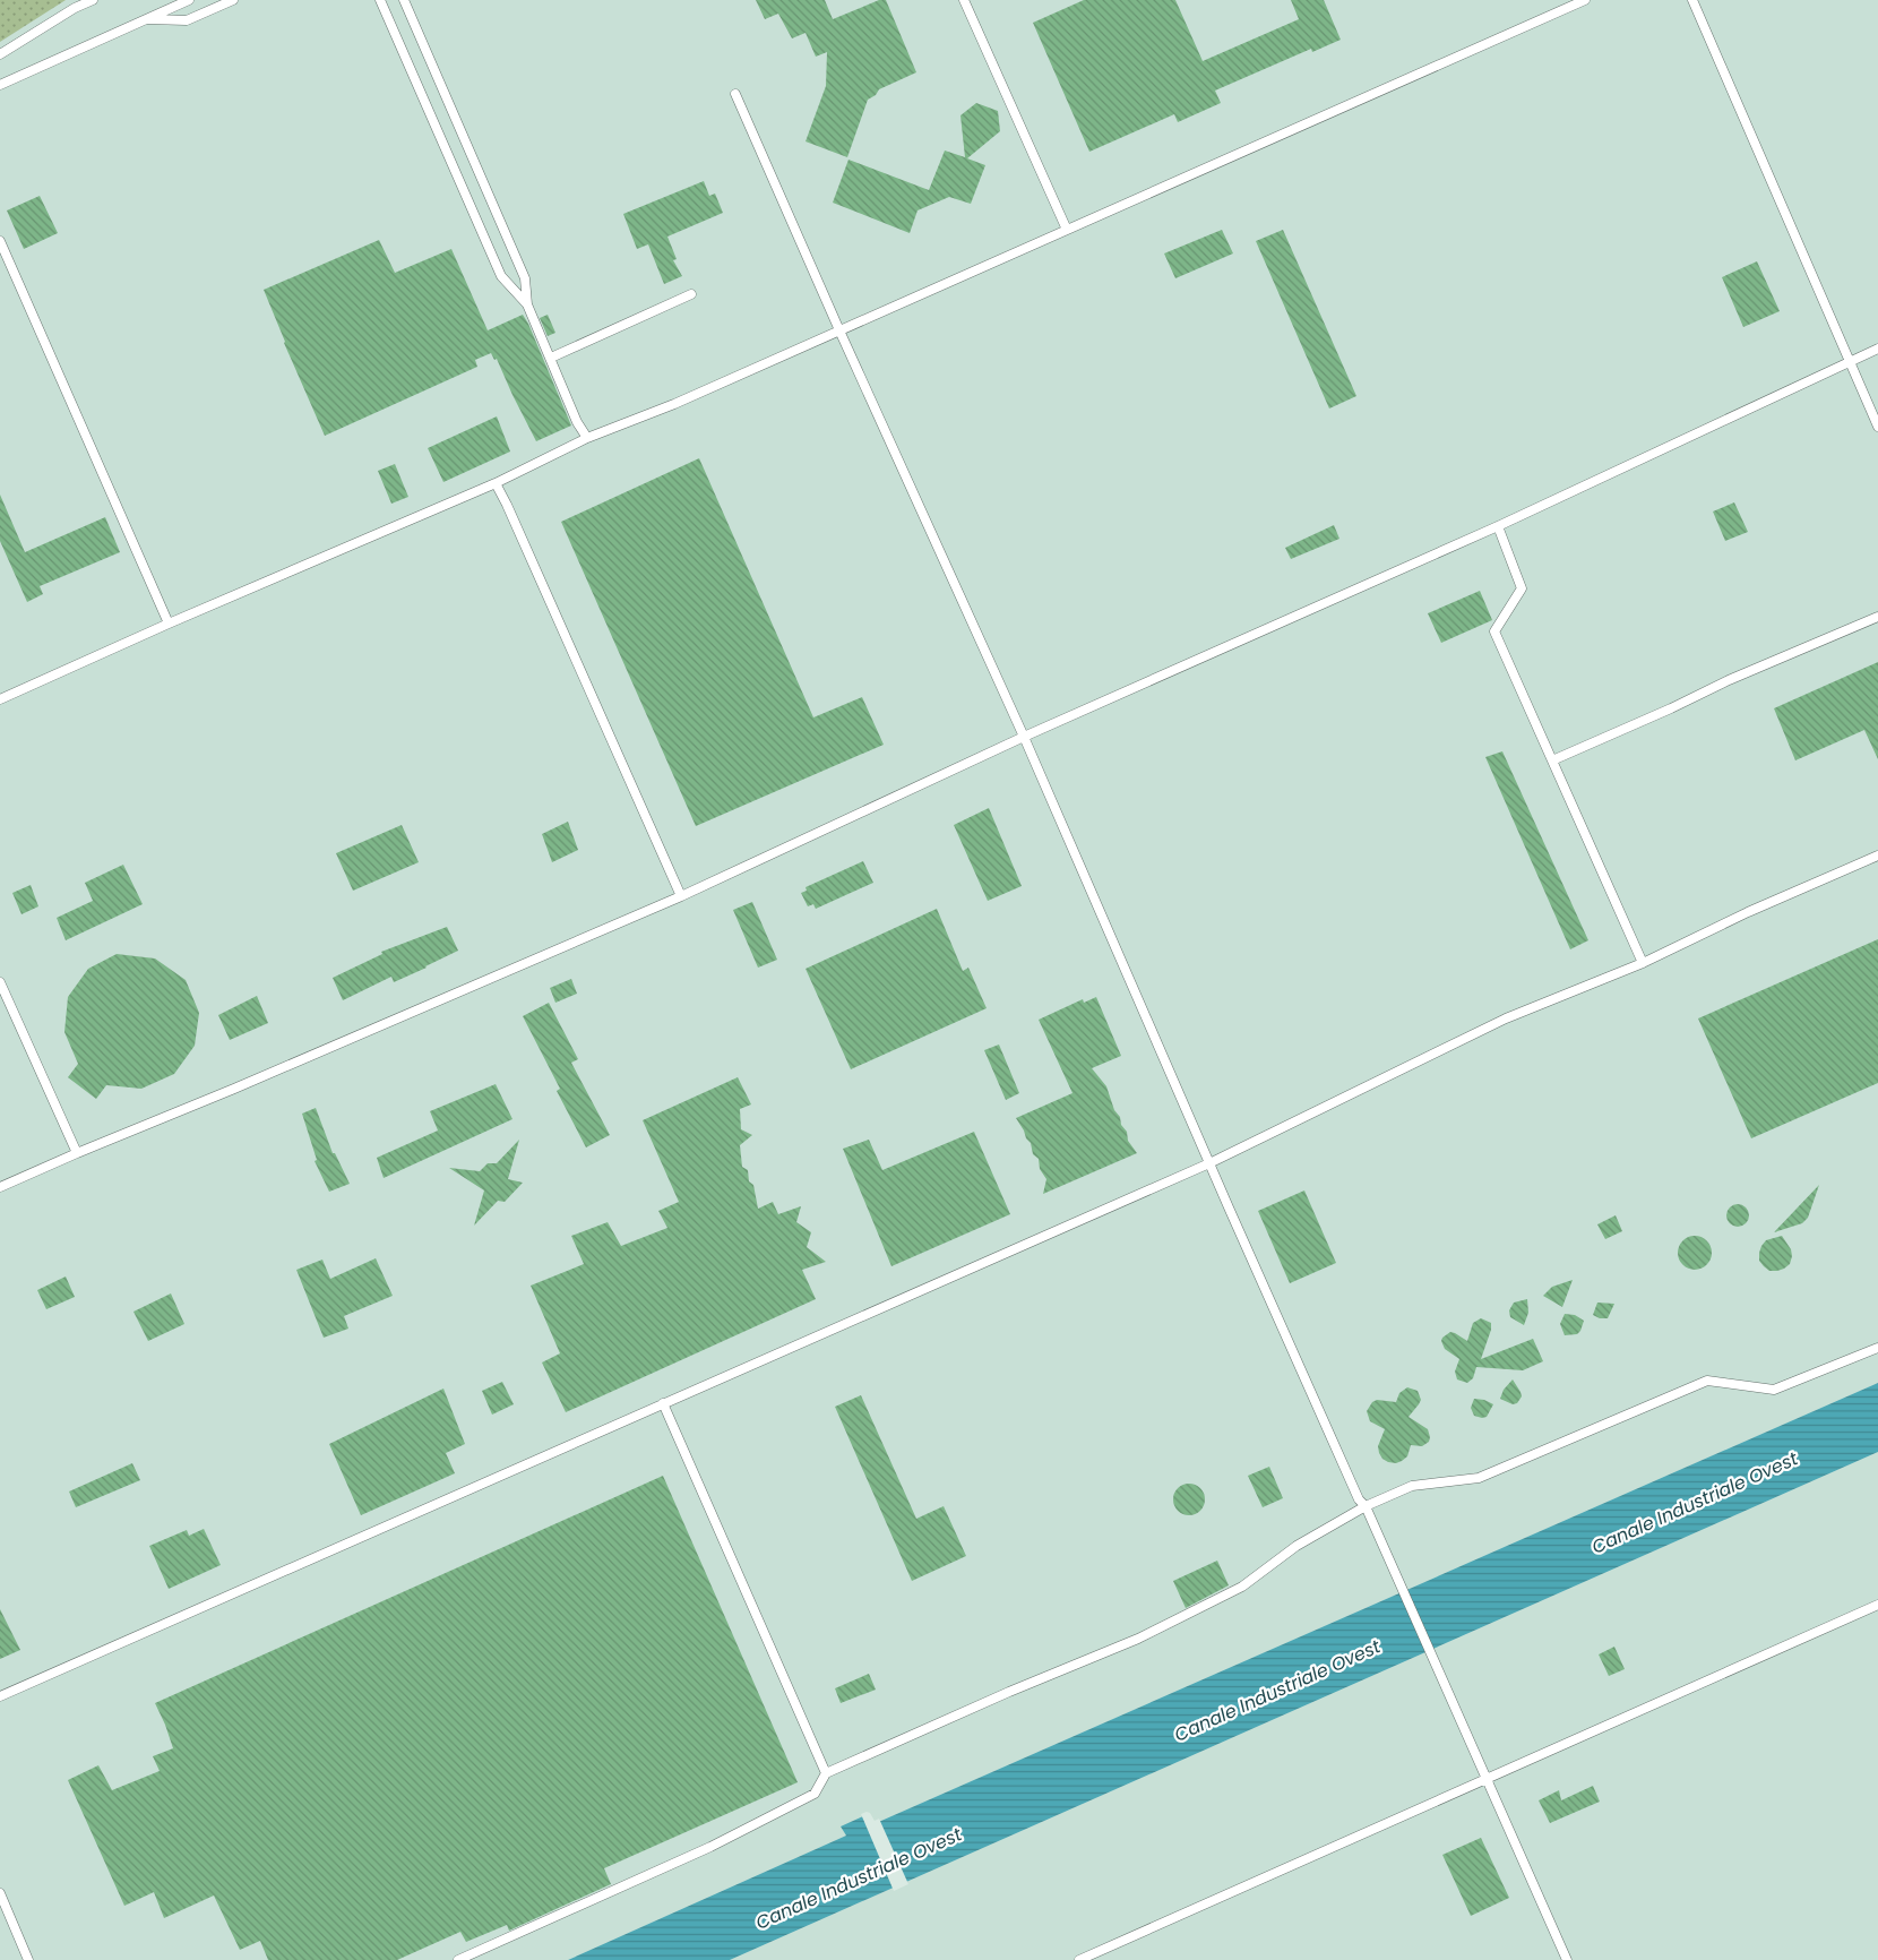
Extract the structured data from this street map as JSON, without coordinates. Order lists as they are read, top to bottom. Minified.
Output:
{"water":["Canale Industriale Ovest"]}
